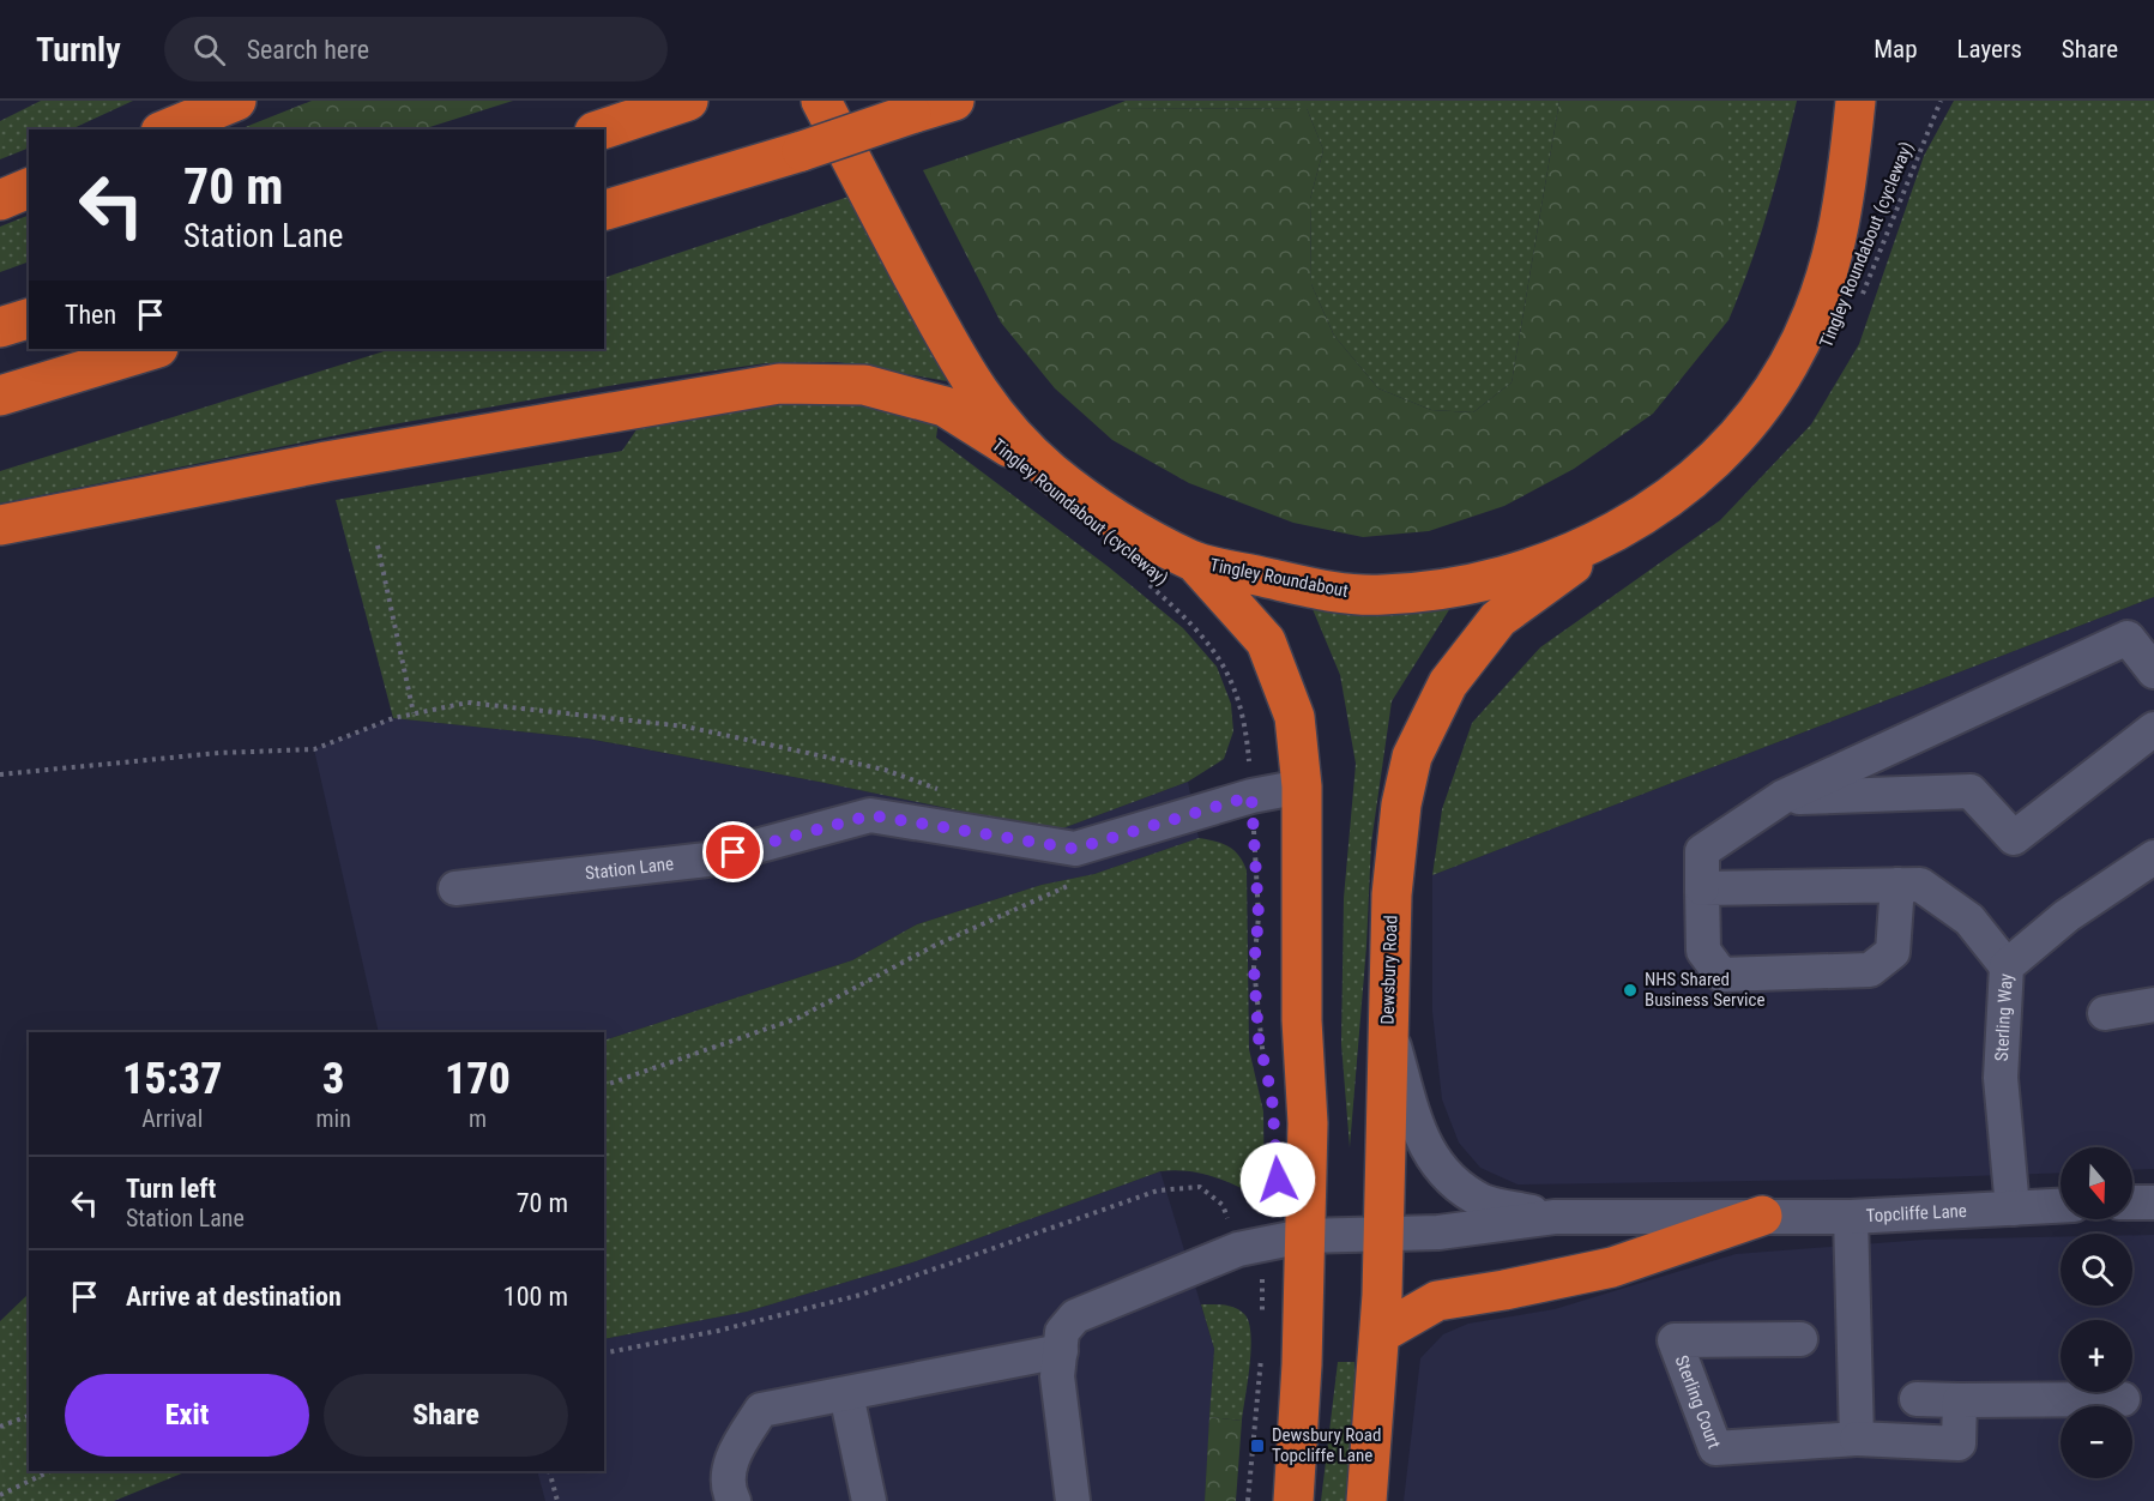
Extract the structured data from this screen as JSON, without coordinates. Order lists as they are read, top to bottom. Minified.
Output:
{"streets":{"highway":["Tingley Roundabout","Dewsbury Road"],"street":["Station Lane","Sterling Way","Topcliffe Lane","Sterling Court"],"path":["Tingley Roundabout (cycleway)"]},"crossings":[["Tingley Roundabout (cycleway)","Station Lane"],["Tingley Roundabout","Dewsbury Road"],["Sterling Way","Topcliffe Lane"]],"places":{"other":["NHS Shared Business Service"],"transit":["Dewsbury Road Topcliffe Lane"]},"north":"bottom","page":{"header":"Turnly","search":"Search here","nav":["Map","Layers","Share"],"turn":["70 m","Station Lane"],"then":"Then","eta":["15:37","Arrival","3","min","170","m"],"map_buttons":["+","−"],"list":[{"name":"Turn left","note":"Station Lane","value":"70 m"},{"name":"Arrive at destination","value":"100 m"}],"buttons":["Exit","Share"]}}
